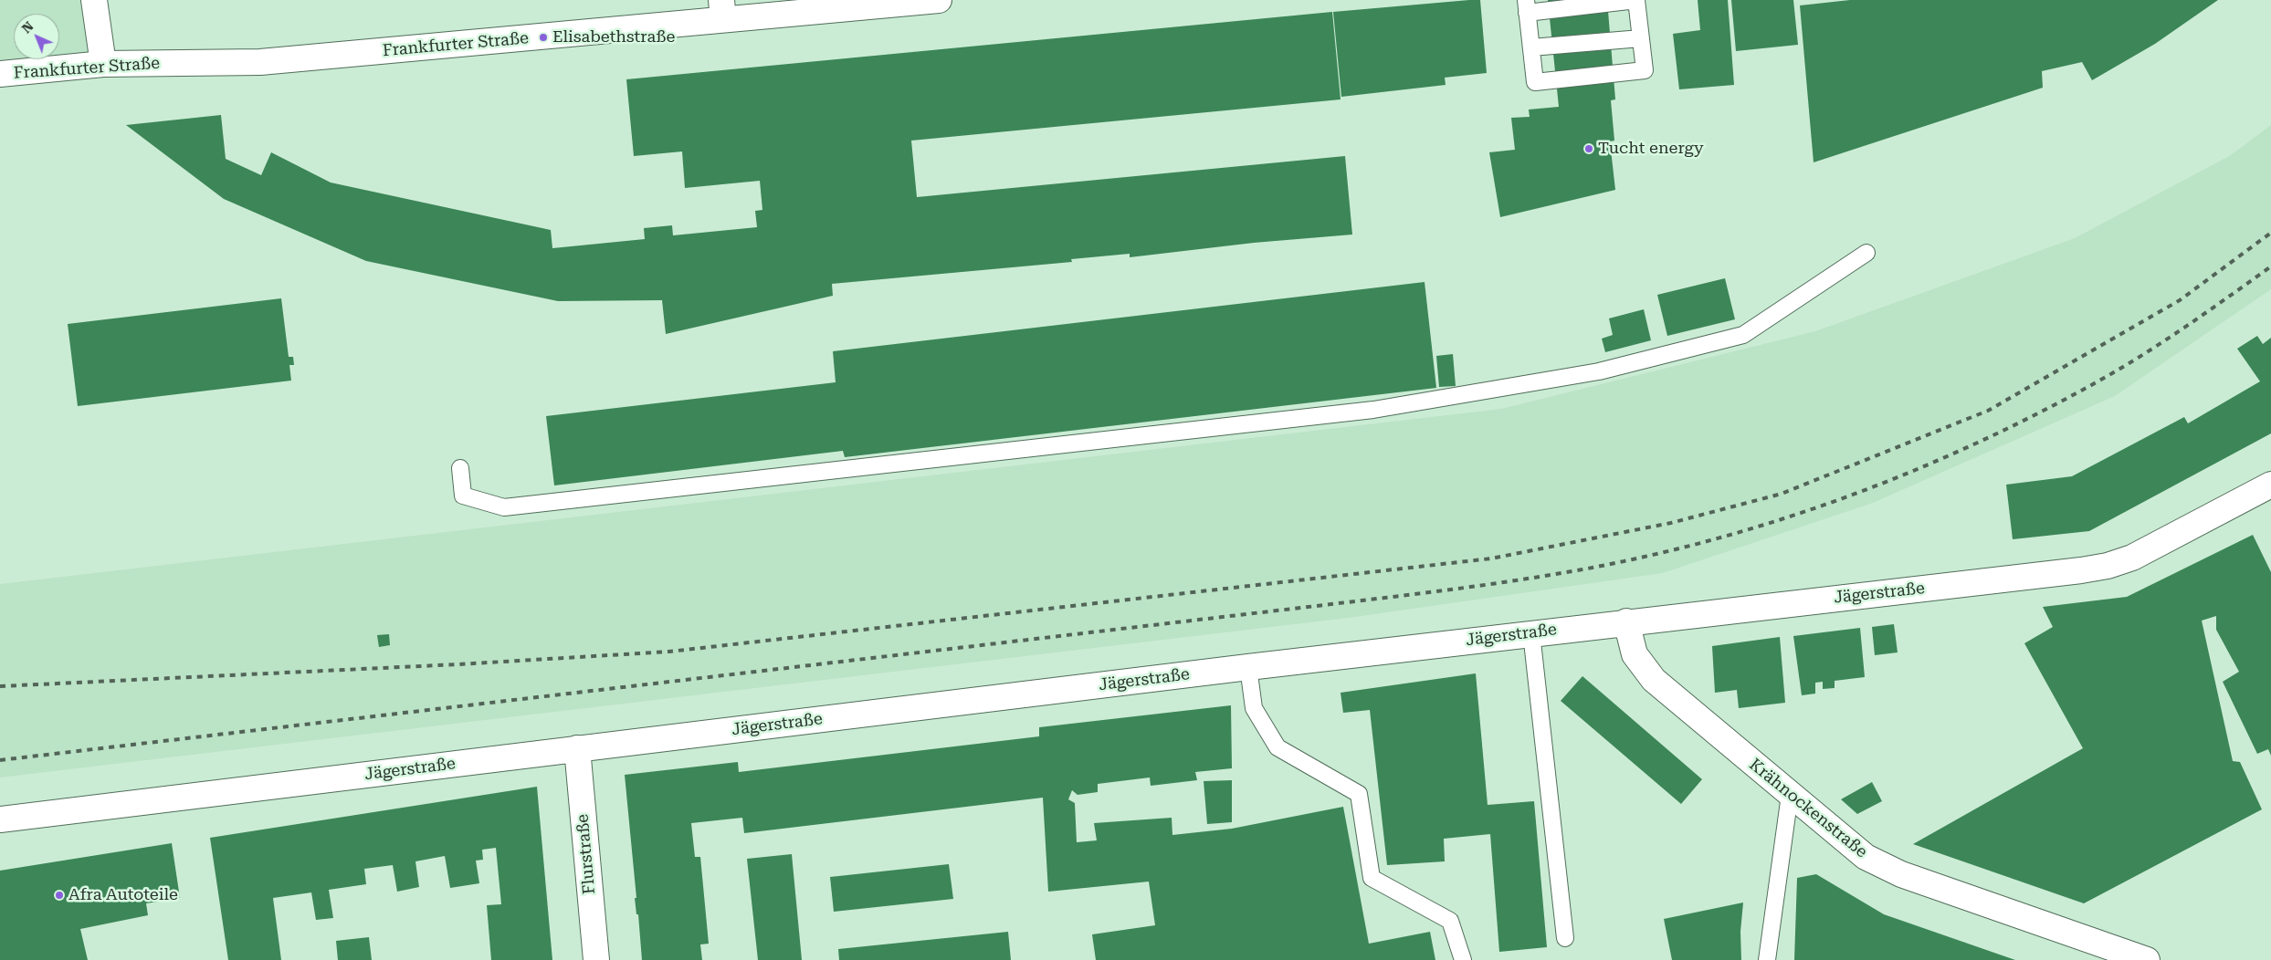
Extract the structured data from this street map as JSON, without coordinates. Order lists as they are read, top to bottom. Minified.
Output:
{"streets":{"street":["Frankfurter Straße","Jägerstraße","Krähnockenstraße","Flurstraße"]},"crossings":[["Jägerstraße","Krähnockenstraße"],["Jägerstraße","Flurstraße"]],"places":["Elisabethstraße","Tucht energy","Afra Autoteile"],"north":"top left"}
